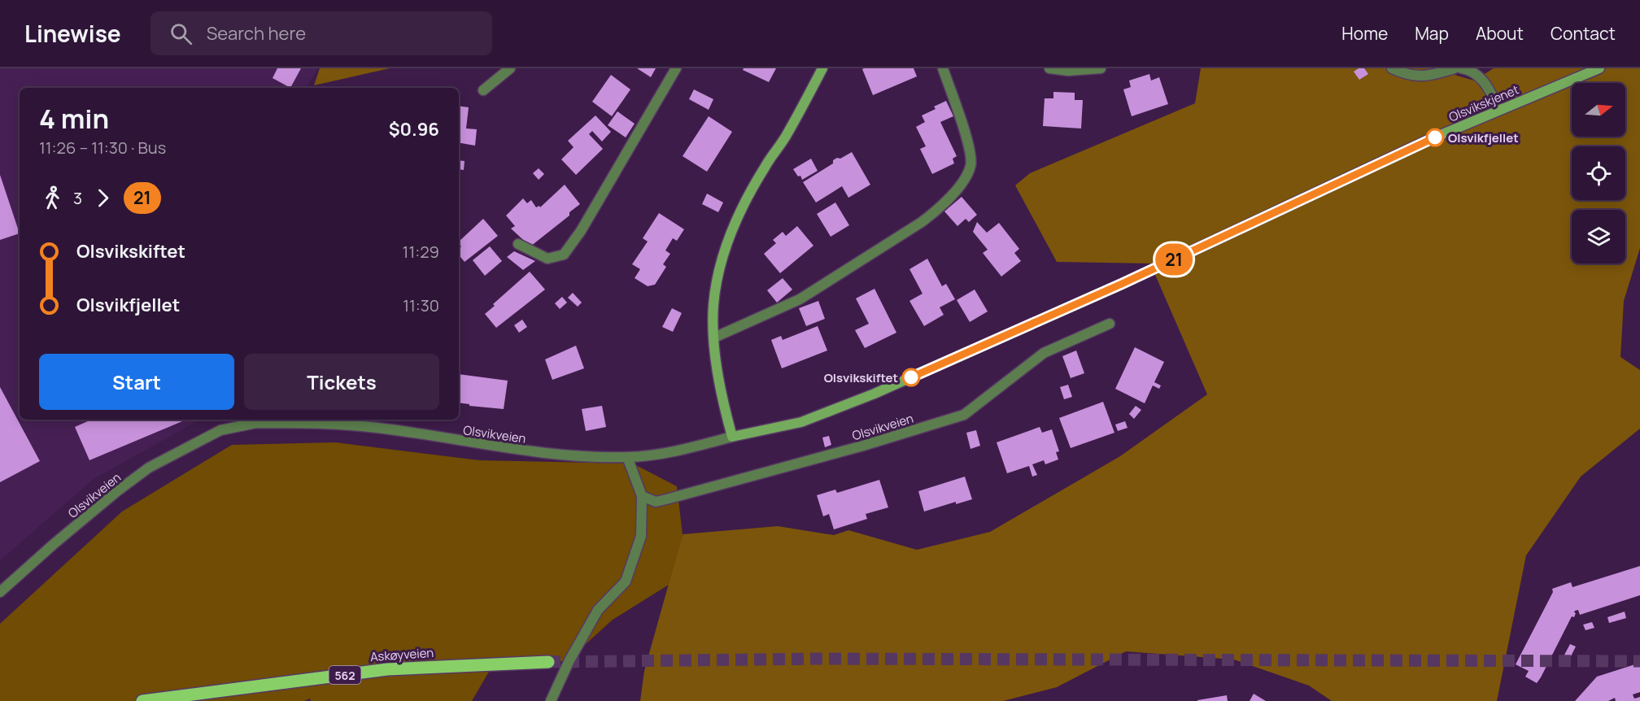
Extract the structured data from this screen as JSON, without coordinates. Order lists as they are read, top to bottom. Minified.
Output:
{"streets":{"main road":["Olsvikskjenet","Askøyveien","562"],"street":["Olsvikveien"]},"crossings":[["Olsvikskjenet","Olsvikveien"]],"places":["Olsvikfjellet","Olsvikskiftet"],"lines":["bus line 21"],"north":"right","page":{"header":"Linewise","search":"Search here","nav":["Home","Map","About","Contact"],"on_map":"21","heading":["4 min","11:26 – 11:30 · Bus","$0.96"],"legs":["3","21"],"list":[{"name":"Olsvikskiftet","value":"11:29"},{"name":"Olsvikfjellet","value":"11:30"}],"buttons":["Start","Tickets"]}}
